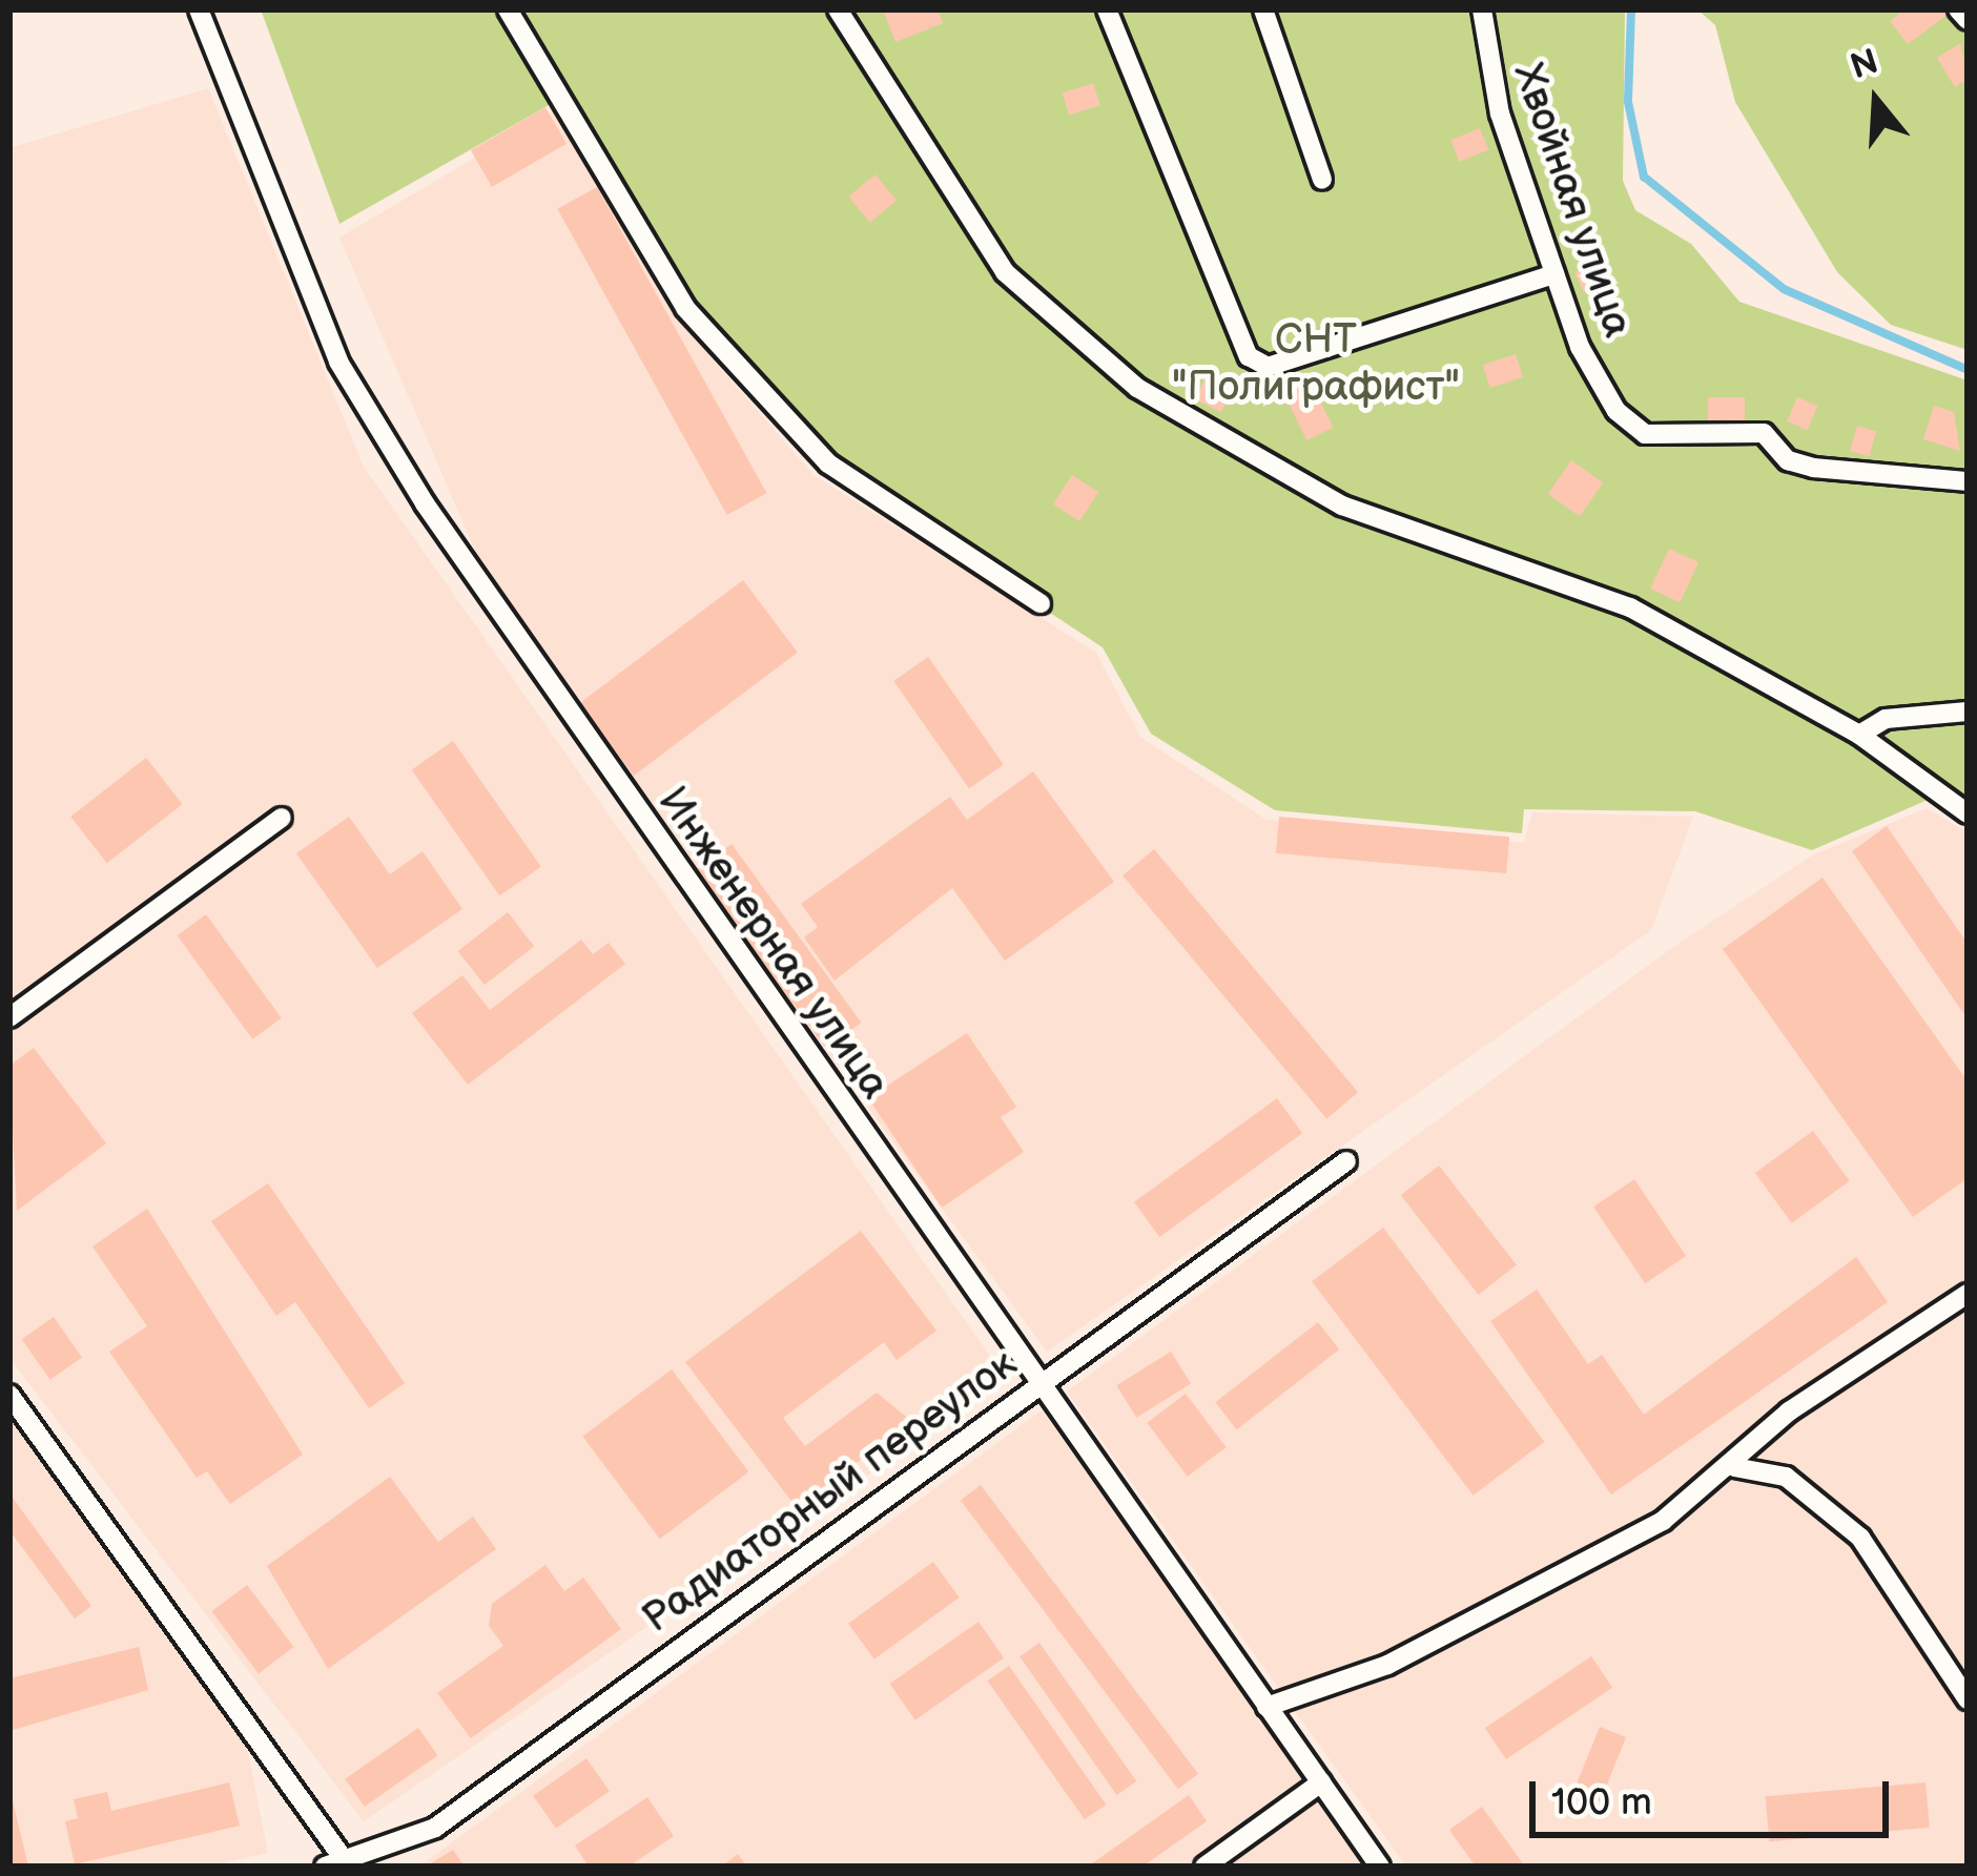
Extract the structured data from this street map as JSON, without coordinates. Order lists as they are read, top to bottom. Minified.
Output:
{"streets":{"street":["Хвойная улица","Инженерная улица","Радиаторный переулок"]},"crossings":[["Инженерная улица","Радиаторный переулок"]],"parks":["СНТ \"Полиграфист\""],"scale_bar":"100 m","north":"top"}
